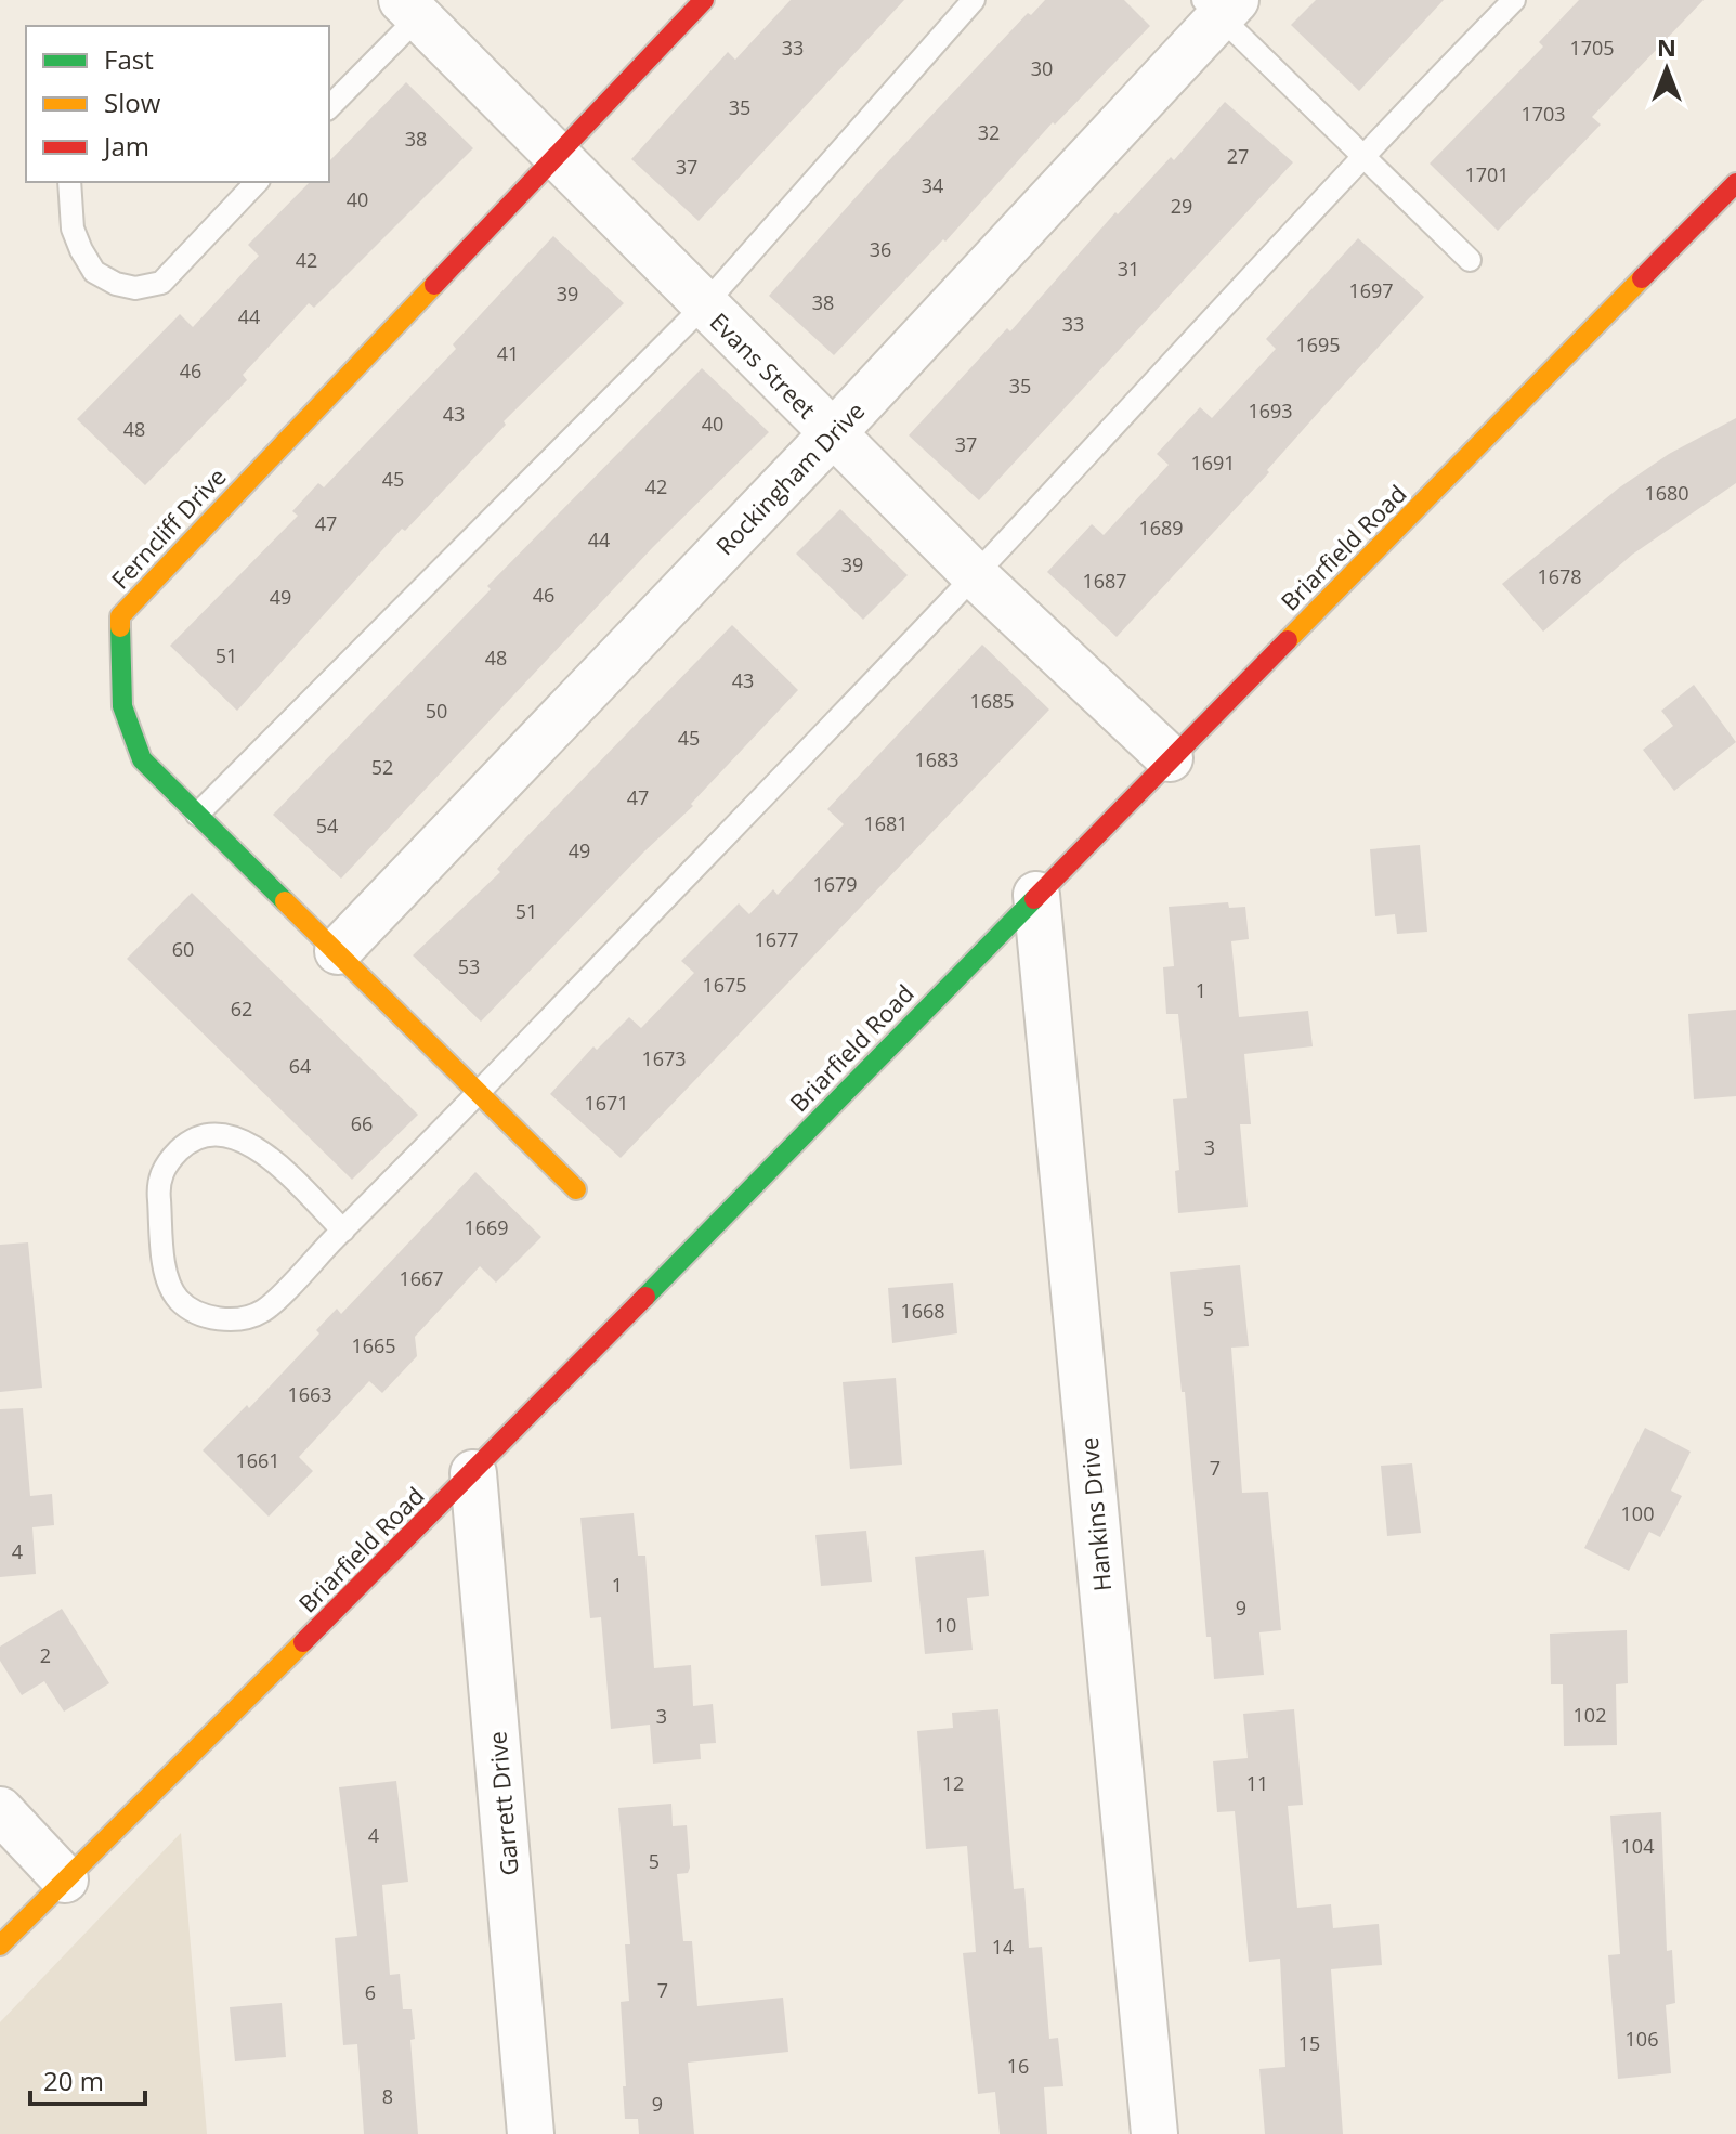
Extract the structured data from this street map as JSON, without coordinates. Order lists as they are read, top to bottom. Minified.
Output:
{"streets":{"main road":["Ferncliff Drive","Briarfield Road"],"street":["Evans Street","Rockingham Drive","Hankins Drive","Garrett Drive"]},"crossings":[["Evans Street","Rockingham Drive"],["Evans Street","Ferncliff Drive"],["Evans Street","Briarfield Road"],["Rockingham Drive","Ferncliff Drive"],["Briarfield Road","Hankins Drive"],["Briarfield Road","Garrett Drive"]],"house_numbers":["33","1705","30","35","1703","32","38","27","37","1701","34","40","29","36","42","31","1697","39","38","44","33","1695","41","46","35","1693","43","40","48","37","1691","45","42","1680","47","1689","44","39","1678","1687","46","49","51","48","43","1685","50","45","1683","52","47","1681","54","49","1679","51","1677","60","53","1675","1","62","1673","64","1671","66","3","1669","1667","5","1668","1665","1663","1661","7","100","4","1","9","10","2","102","3","12","11","4","104","5","14","7","6","106","15","16","8","9"],"legend":["Fast","Slow","Jam"],"scale_bar":"20 m","north":"top"}
